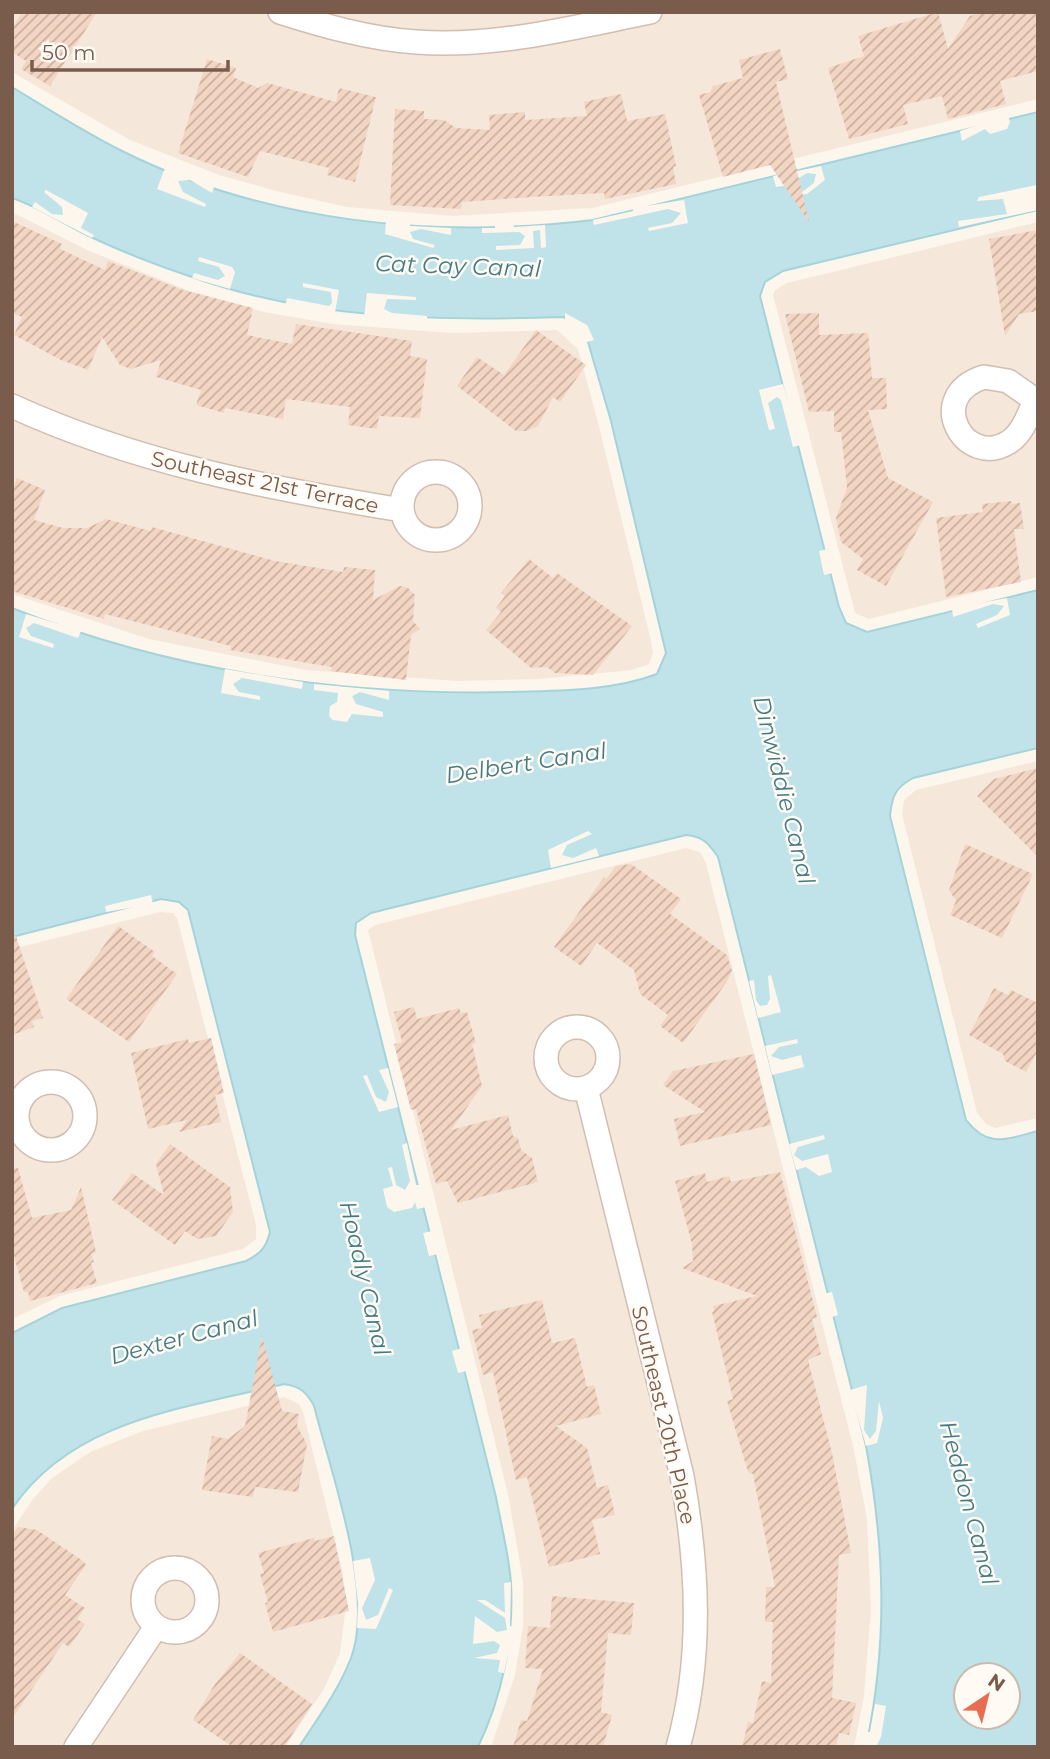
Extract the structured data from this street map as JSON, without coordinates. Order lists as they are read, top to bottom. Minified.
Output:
{"streets":{"street":["Southeast 21st Terrace","Southeast 20th Place"]},"water":["Cat Cay Canal","Delbert Canal","Dinwiddie Canal","Hoadly Canal","Dexter Canal","Heddon Canal"],"scale_bar":"50 m","north":"top right"}
